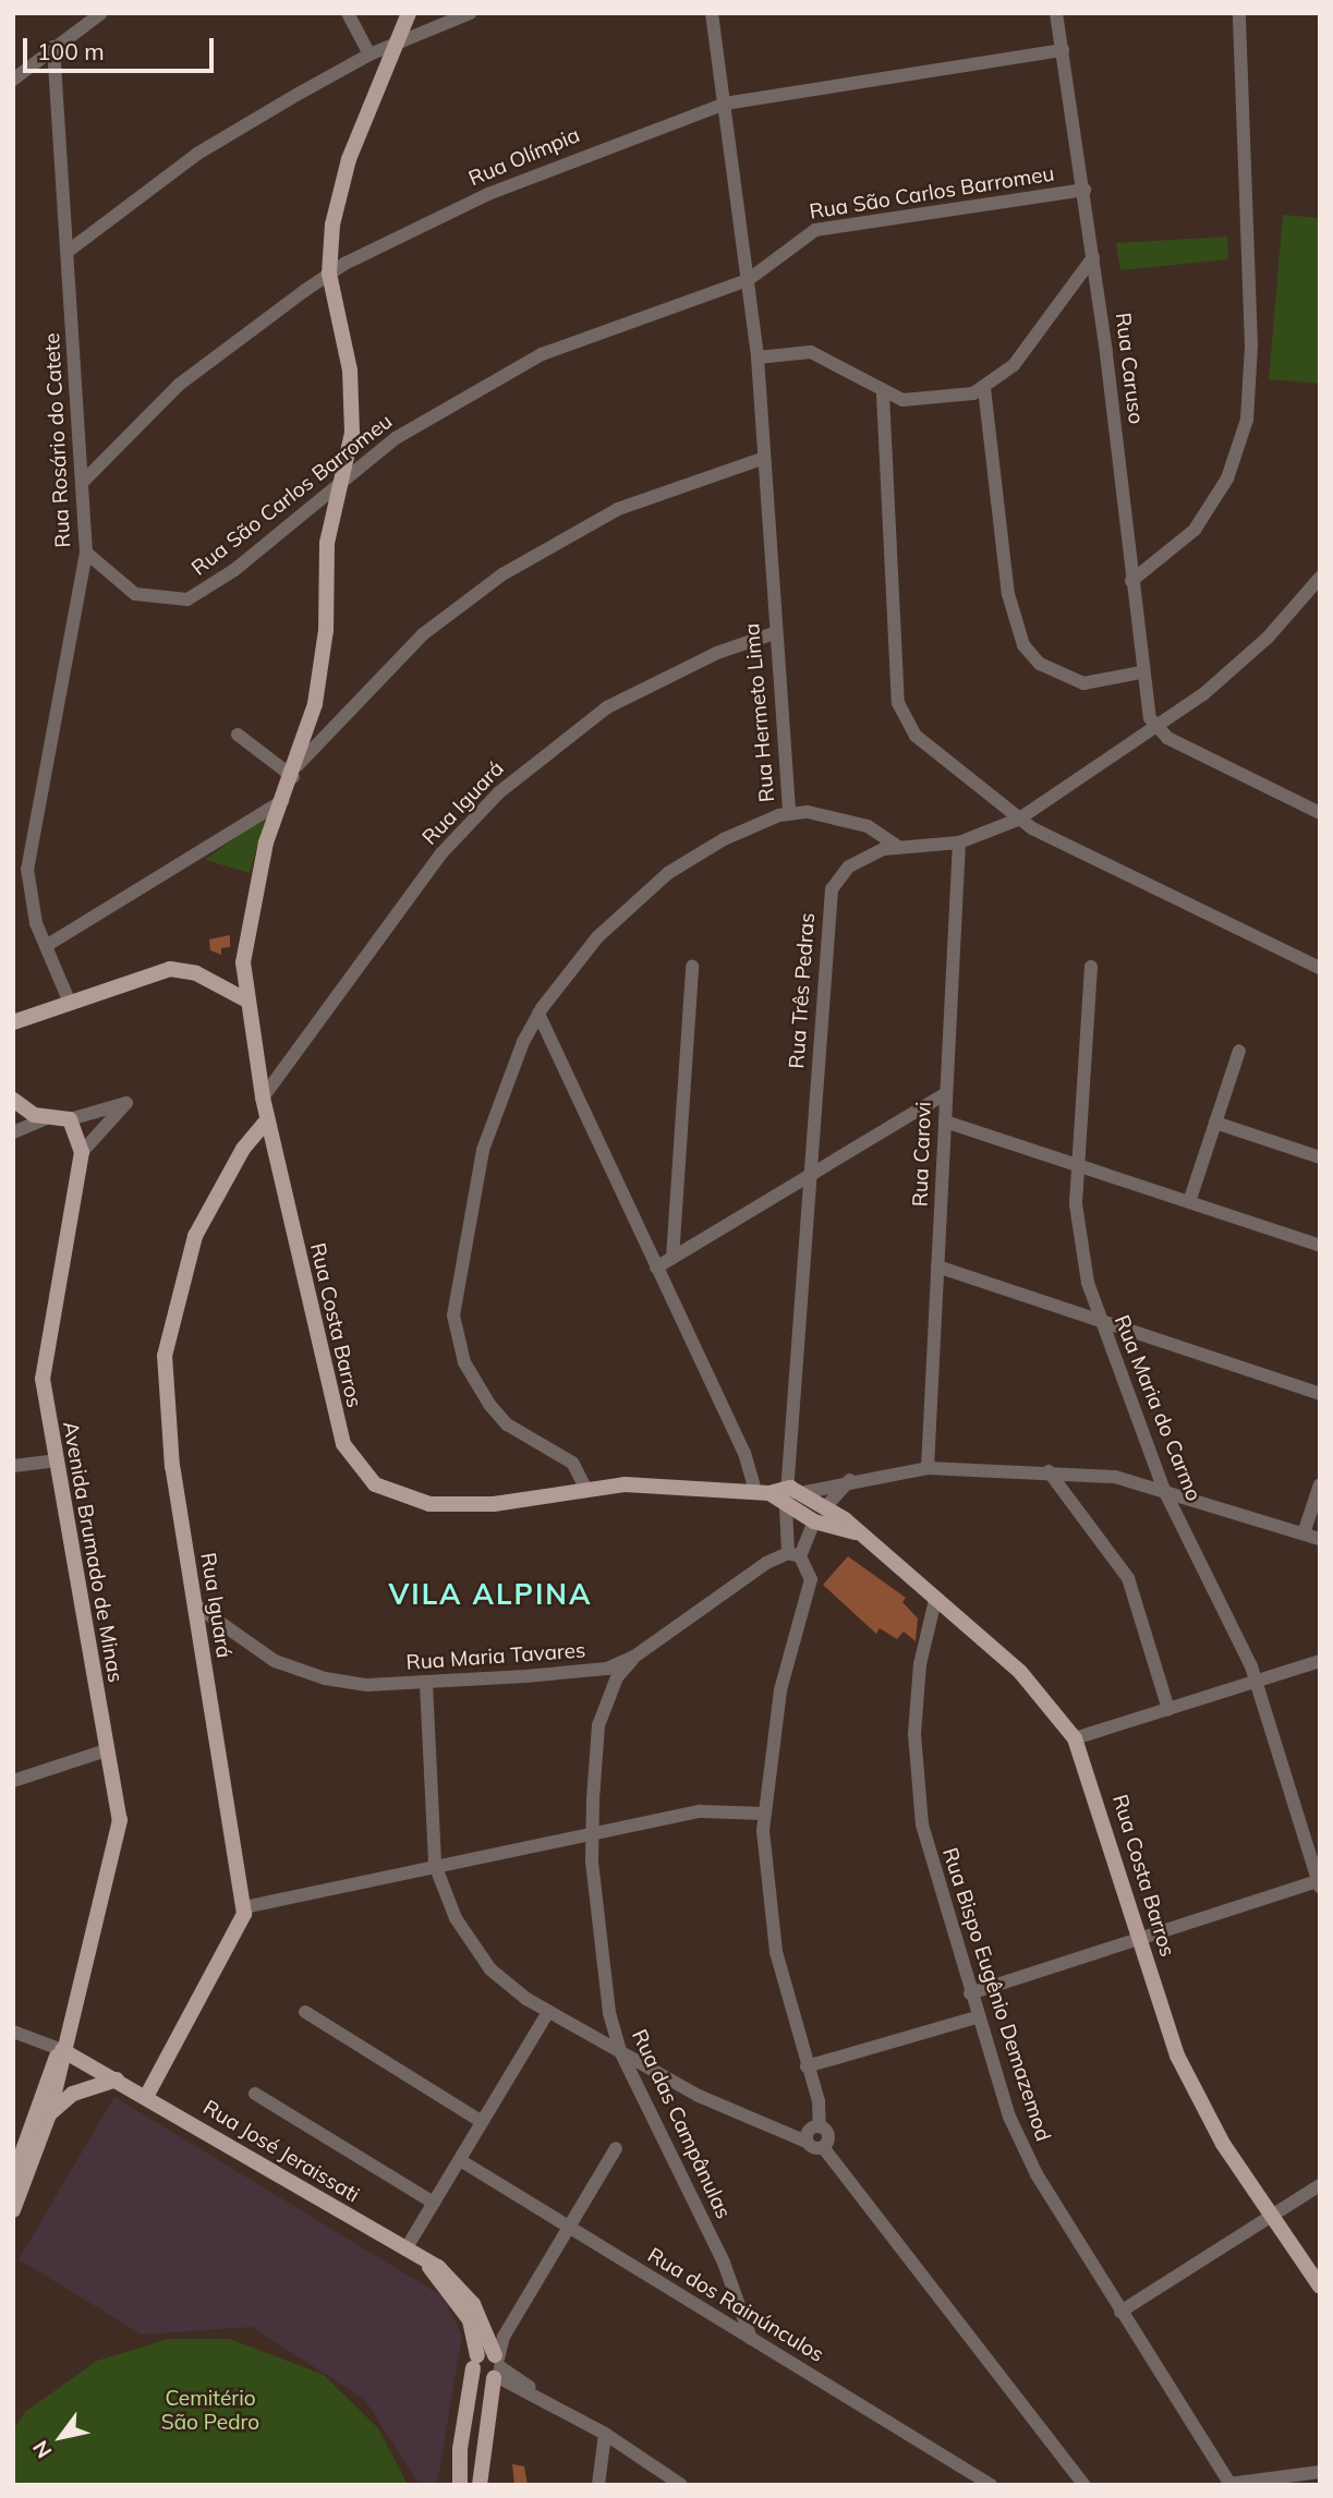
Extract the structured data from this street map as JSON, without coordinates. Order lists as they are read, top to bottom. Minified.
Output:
{"streets":{"main road":["Rua Iguará","Rua Costa Barros","Avenida Brumado de Minas","Rua José Jeraissati"],"street":["Rua Olímpia","Rua São Carlos Barromeu","Rua Caruso","Rua Rosário do Catete","Rua Hermeto Lima","Rua Três Pedras","Rua Carovi","Rua Maria do Carmo","Rua Maria Tavares","Rua Bispo Eugênio Demazemod","Rua das Campânulas","Rua dos Rainúnculos"]},"crossings":[["Rua Olímpia","Rua Caruso"],["Rua Olímpia","Rua Rosário do Catete"],["Rua Olímpia","Rua Hermeto Lima"],["Rua Olímpia","Rua Costa Barros"],["Rua São Carlos Barromeu","Rua Caruso"],["Rua São Carlos Barromeu","Rua Rosário do Catete"],["Rua São Carlos Barromeu","Rua Hermeto Lima"],["Rua São Carlos Barromeu","Rua Costa Barros"],["Rua Caruso","Rua Três Pedras"],["Rua Hermeto Lima","Rua Iguará"],["Rua Hermeto Lima","Rua Costa Barros"],["Rua Iguará","Rua Costa Barros"],["Rua Iguará","Rua Maria Tavares"],["Rua Iguará","Rua José Jeraissati"],["Rua Três Pedras","Rua Carovi"],["Rua Três Pedras","Rua Costa Barros"],["Rua Três Pedras","Rua Maria Tavares"],["Rua Costa Barros","Rua Bispo Eugênio Demazemod"],["Avenida Brumado de Minas","Rua José Jeraissati"],["Rua Maria Tavares","Rua das Campânulas"],["Rua das Campânulas","Rua dos Rainúnculos"]],"districts":["VILA ALPINA"],"parks":["Cemitério São Pedro"],"scale_bar":"100 m","north":"bottom left"}
